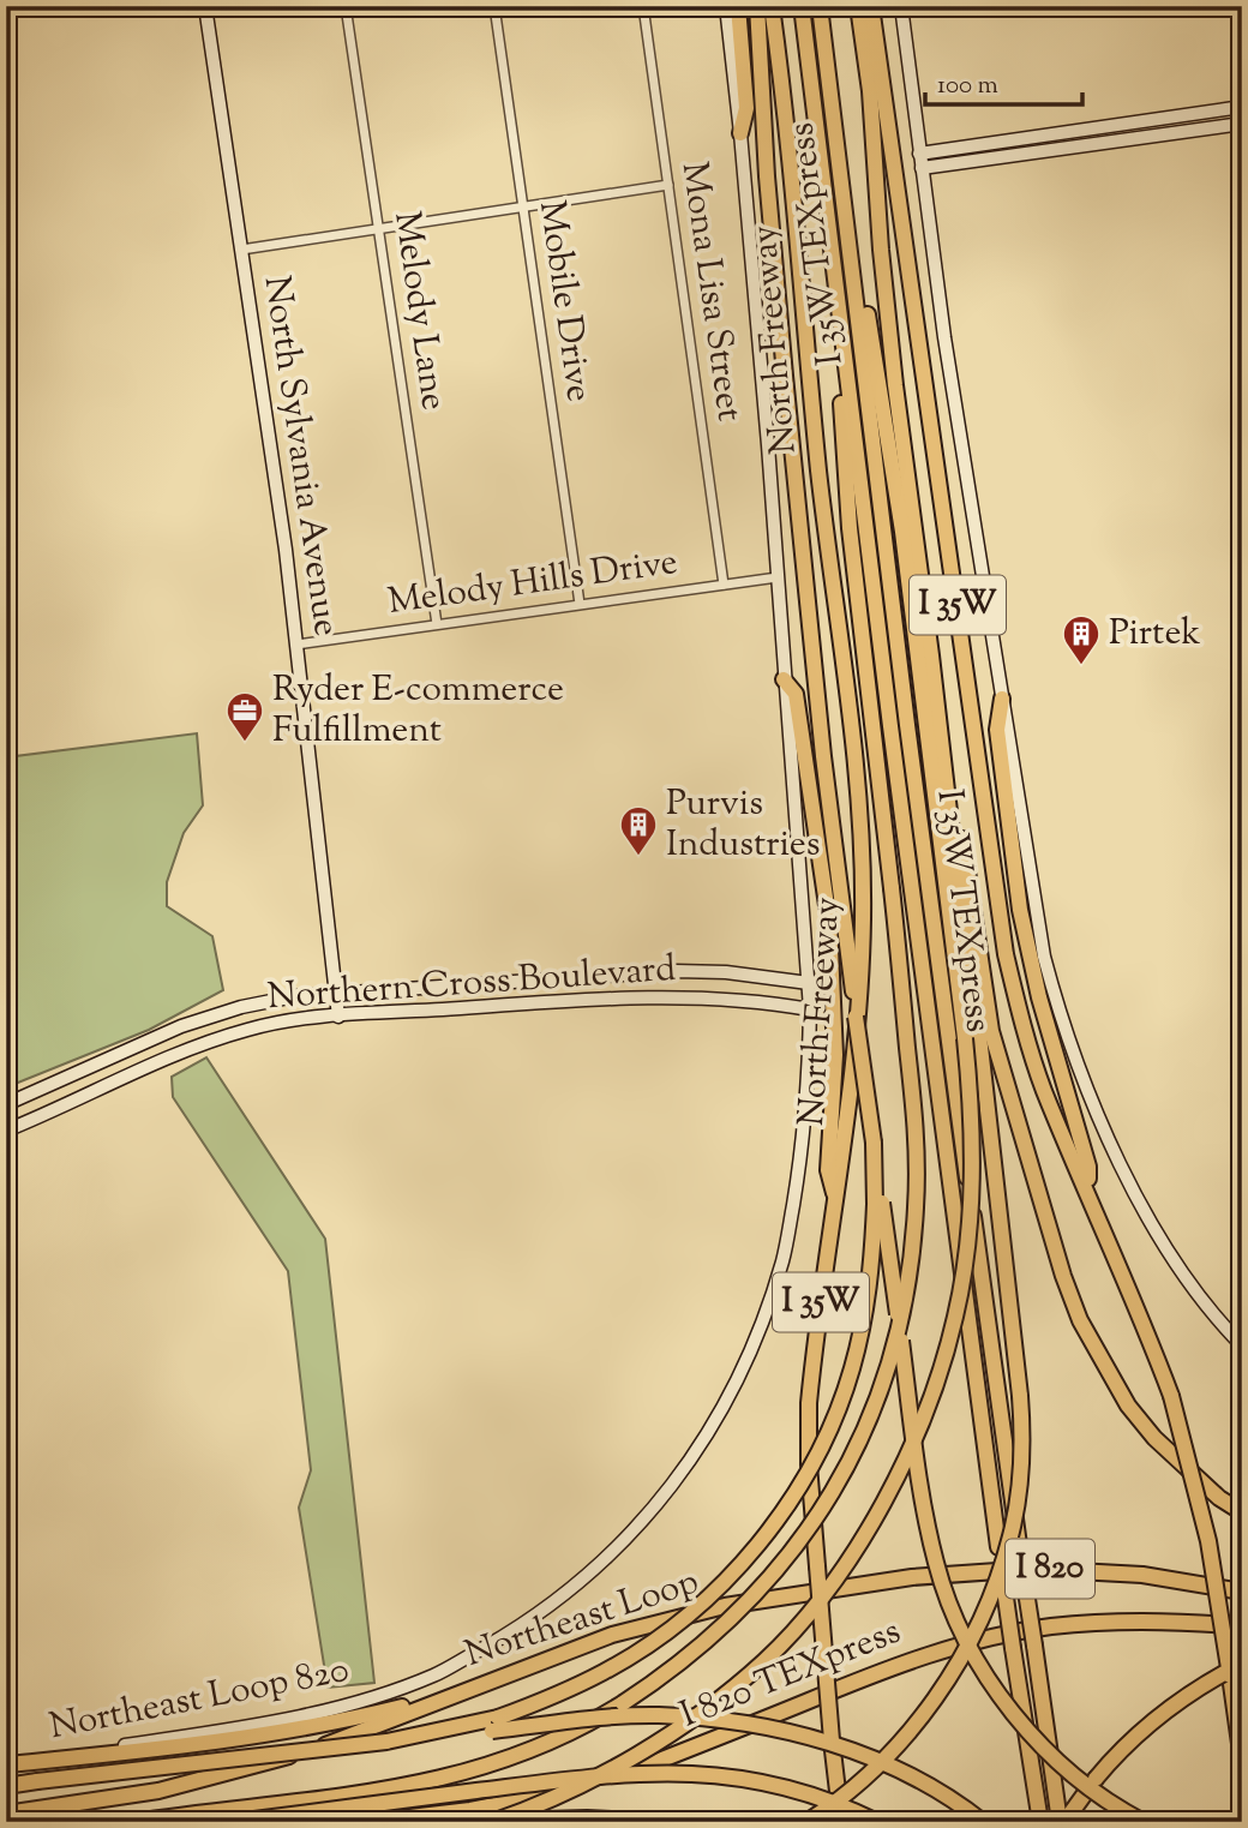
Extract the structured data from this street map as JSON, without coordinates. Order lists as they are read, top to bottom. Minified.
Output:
{"streets":{"highway":["I 35W TEXpress","North Freeway","I 35W","I 820","Northeast Loop","I 820 TEXpress"],"main road":["North Sylvania Avenue","Northern Cross Boulevard","Northeast Loop 820"],"street":["Mona Lisa Street","Mobile Drive","Melody Lane","Melody Hills Drive"]},"crossings":[["Mona Lisa Street","Melody Hills Drive"],["Mobile Drive","Melody Hills Drive"],["Melody Lane","Melody Hills Drive"],["North Freeway","Melody Hills Drive"],["North Freeway","Northern Cross Boulevard"],["North Freeway","Northeast Loop 820"],["North Sylvania Avenue","Melody Hills Drive"],["North Sylvania Avenue","Northern Cross Boulevard"]],"places":{"building":["Pirtek","Purvis Industries"],"office":["Ryder E-commerce Fulfillment"]},"scale_bar":"100 m"}
